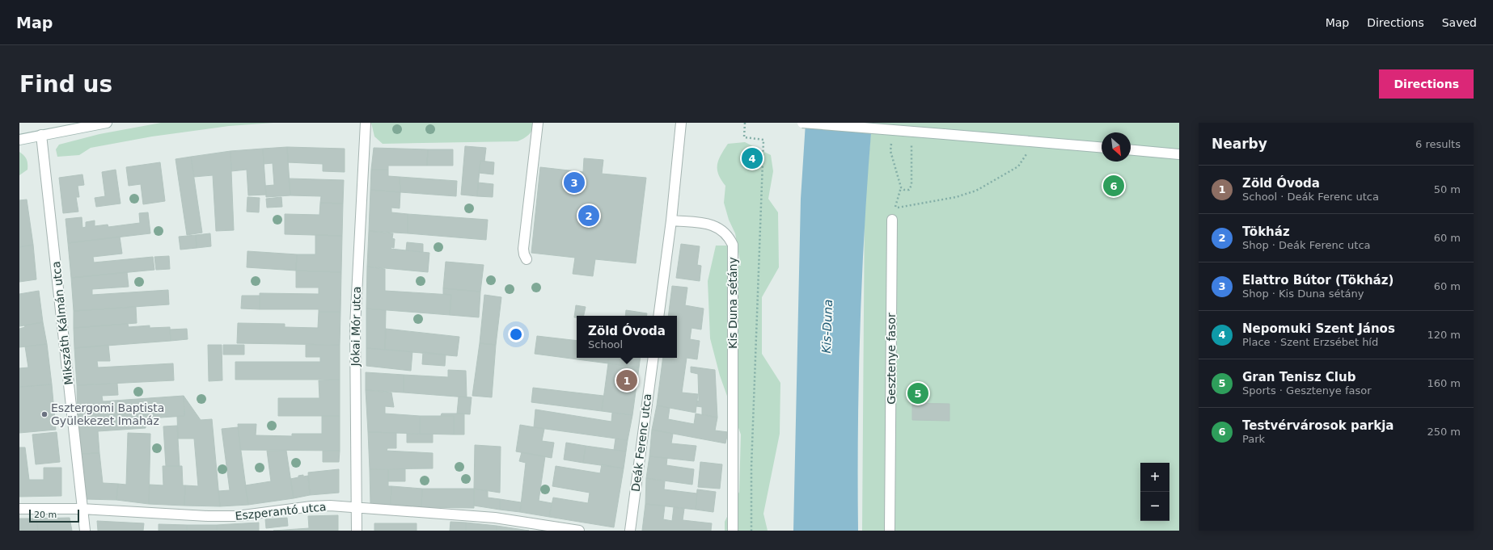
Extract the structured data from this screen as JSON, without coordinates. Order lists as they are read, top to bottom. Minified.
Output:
{"streets":{"street":["Kis Duna sétány","Mikszáth Kálmán utca","Jókai Mór utca","Gesztenye fasor","Deák Ferenc utca","Eszperantó utca"]},"crossings":[["Mikszáth Kálmán utca","Eszperantó utca"],["Jókai Mór utca","Eszperantó utca"]],"water":["Kis-Duna"],"places":["Esztergomi Baptista Gyülekezet Imaház"],"scale_bar":"20 m","north":"bottom right","page":{"header":"Map","nav":["Map","Directions","Saved"],"buttons":"Directions","title":"Find us","heading":["Nearby","6 results"],"pins":["4","3","6","2","1","5"],"list":[{"mark":"1","name":"Zöld Óvoda","note":"School · Deák Ferenc utca","value":"50 m"},{"mark":"2","name":"Tökház","note":"Shop · Deák Ferenc utca","value":"60 m"},{"mark":"3","name":"Elattro Bútor (Tökház)","note":"Shop · Kis Duna sétány","value":"60 m"},{"mark":"4","name":"Nepomuki Szent János","note":"Place · Szent Erzsébet híd","value":"120 m"},{"mark":"5","name":"Gran Tenisz Club","note":"Sports · Gesztenye fasor","value":"160 m"},{"mark":"6","name":"Testvérvárosok parkja","note":"Park","value":"250 m"}],"popup":["Zöld Óvoda","School"],"map_buttons":["+","−"],"scale":"20 m"}}
